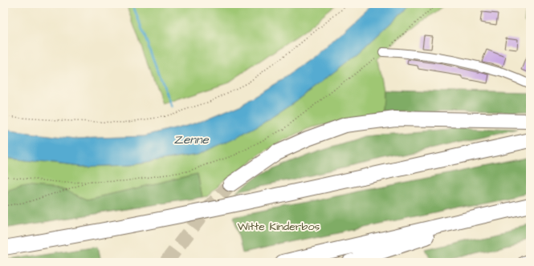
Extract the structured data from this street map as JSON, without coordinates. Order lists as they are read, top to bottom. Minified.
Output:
{"water":["Zenne"],"parks":["Witte Kinderbos"]}
